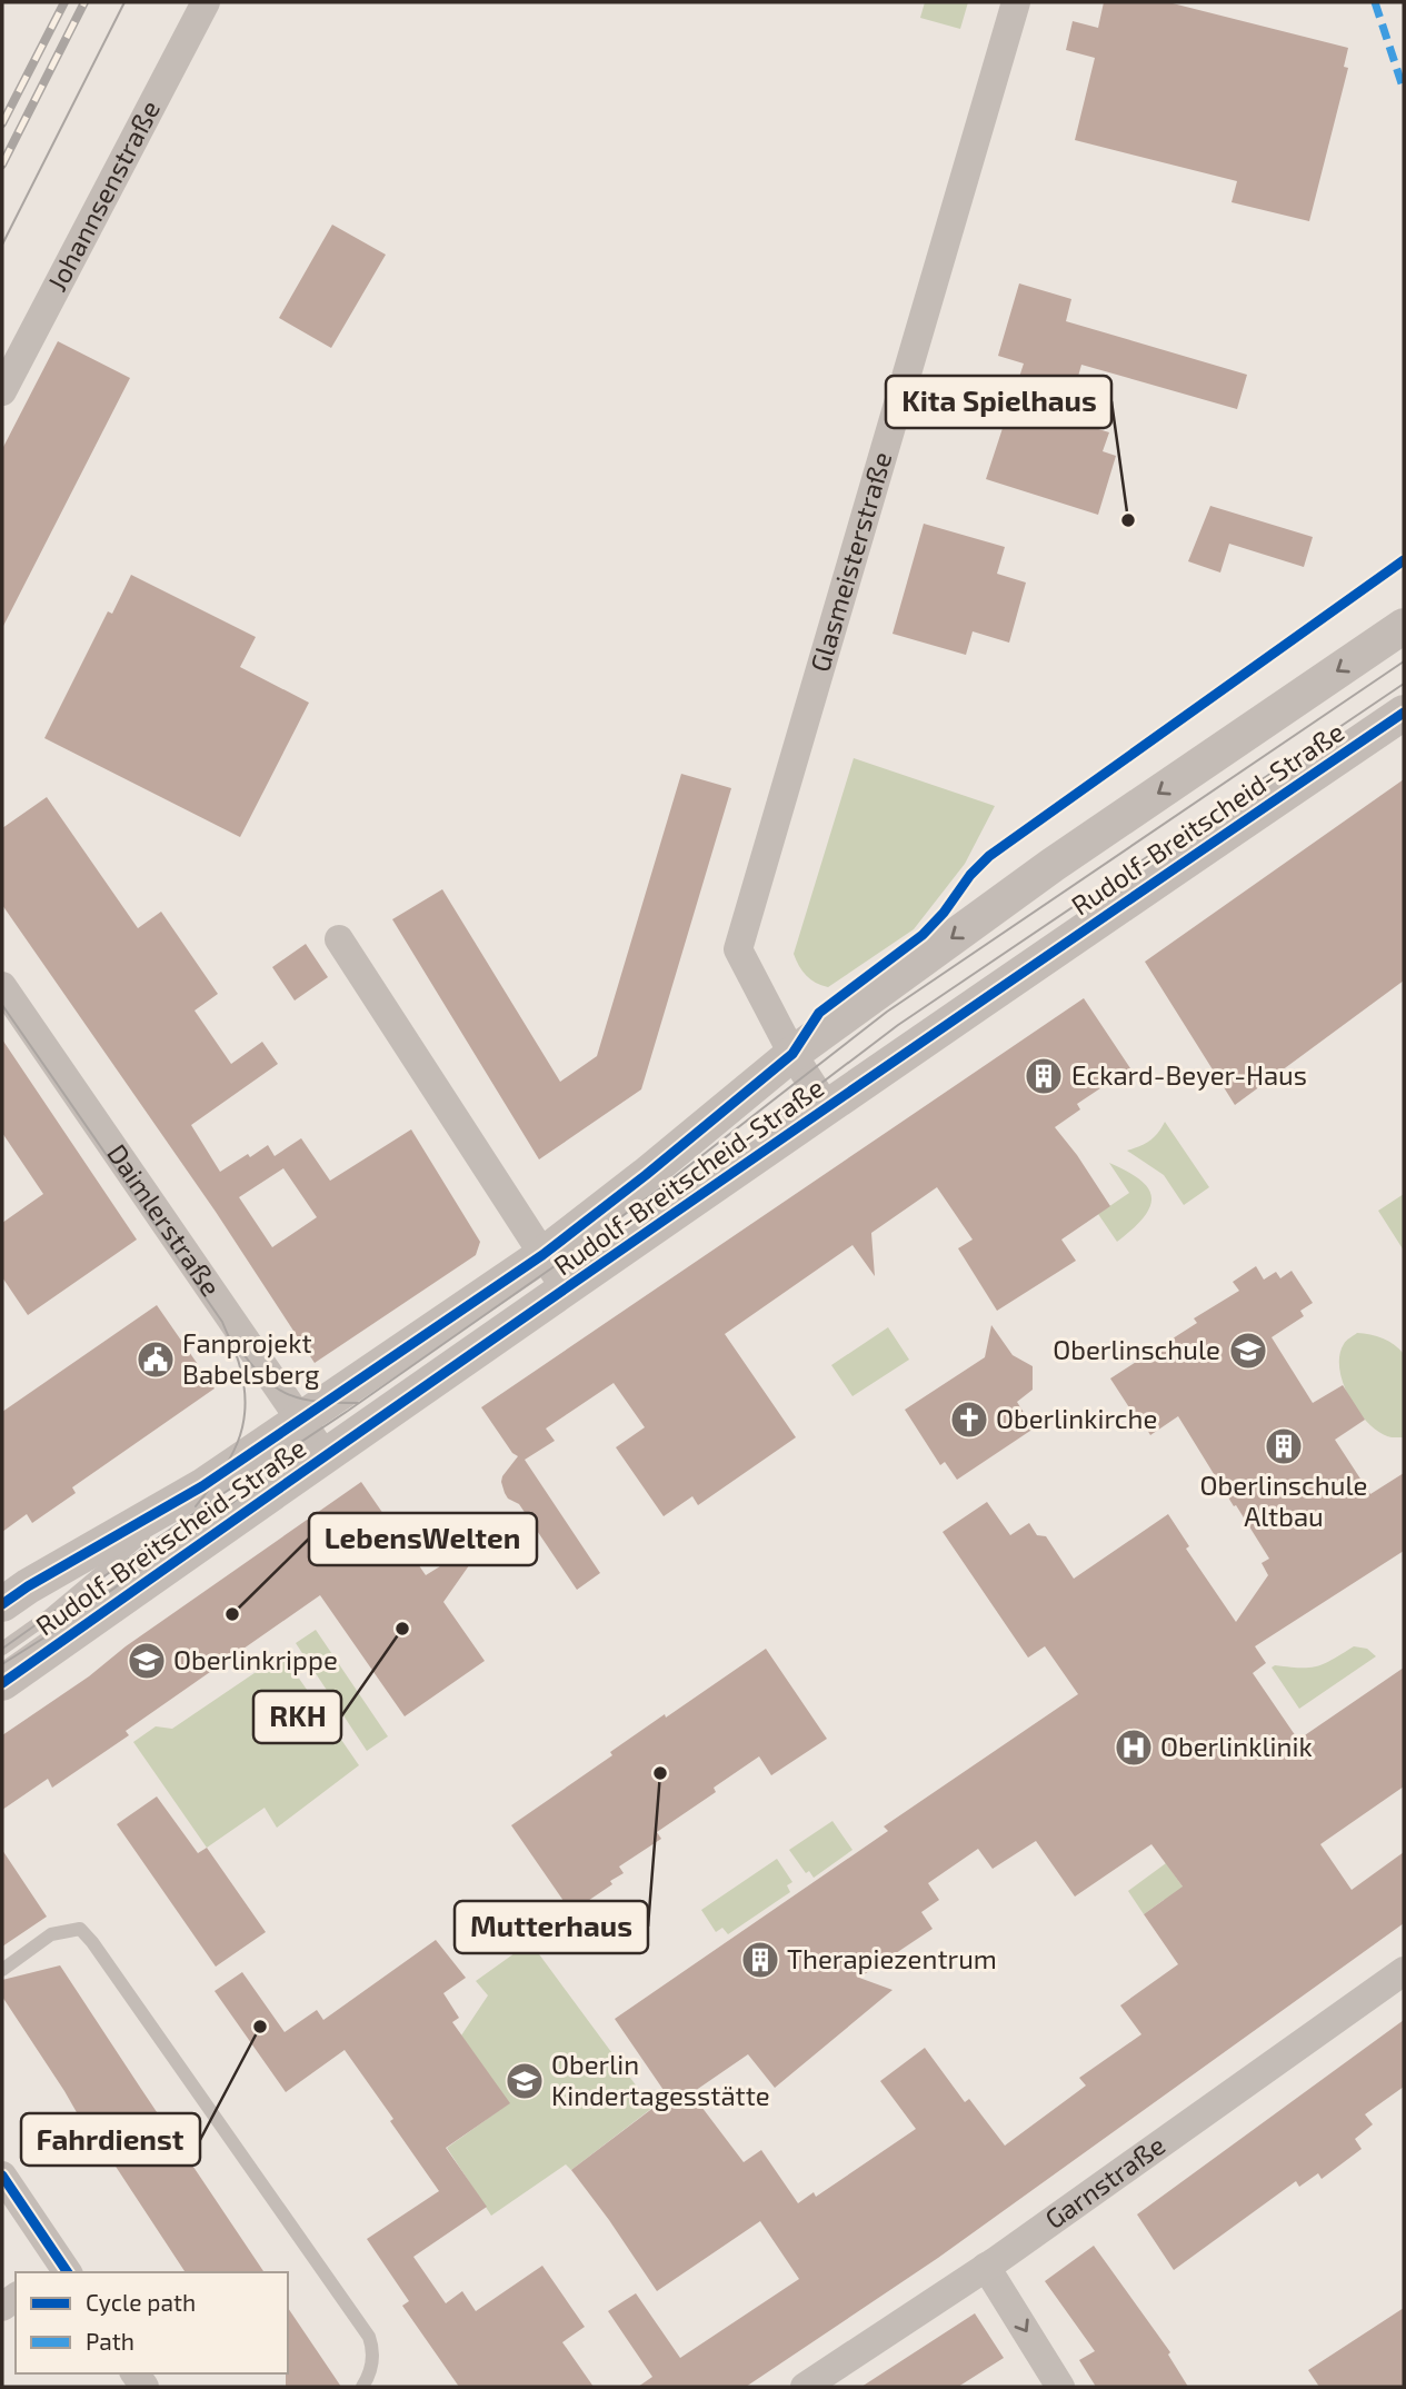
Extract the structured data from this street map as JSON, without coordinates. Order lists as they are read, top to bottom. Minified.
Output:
{"streets":{"street":["Johannsenstraße","Glasmeisterstraße","Rudolf-Breitscheid-Straße","Daimlerstraße","Garnstraße"]},"crossings":[["Glasmeisterstraße","Rudolf-Breitscheid-Straße"],["Rudolf-Breitscheid-Straße","Daimlerstraße"]],"places":{"other":["Kita Spielhaus","LebensWelten","RKH","Mutterhaus","Fahrdienst"],"building":["Eckard-Beyer-Haus","Oberlinschule Altbau","Therapiezentrum"],"school or university":["Oberlinschule","Oberlinkrippe","Oberlin Kindertagesstätte"],"public building":["Fanprojekt Babelsberg"],"church":["Oberlinkirche"],"hospital":["Oberlinklinik"]},"legend":["Cycle path","Path"]}
